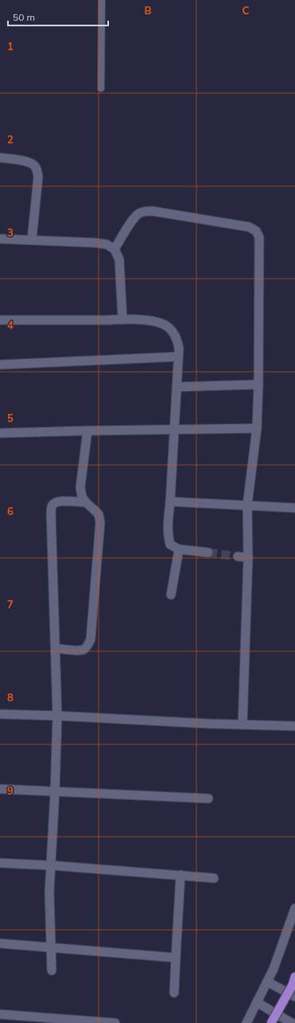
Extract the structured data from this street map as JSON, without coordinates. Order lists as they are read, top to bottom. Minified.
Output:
{"scale_bar":"50 m","grid":{"columns":["B","C"],"rows":["1","2","3","4","5","6","7","8","9"]}}
